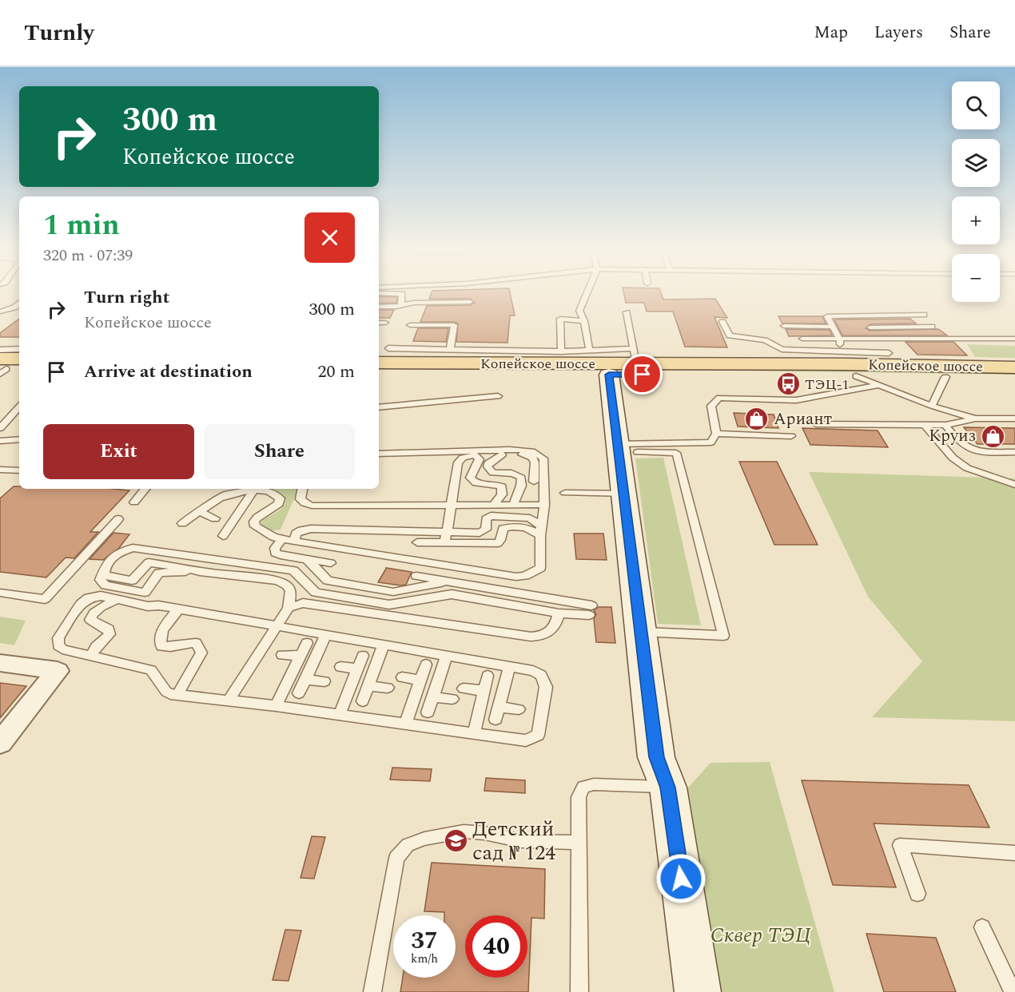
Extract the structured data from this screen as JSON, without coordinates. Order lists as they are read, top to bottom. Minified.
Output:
{"streets":{"main road":["Копейское шоссе"]},"parks":["Сквер ТЭЦ"],"places":{"bus stop":["ТЭЦ-1"],"shop":["Ариант","Круиз"],"school or university":["Детский сад № 124"]},"page":{"header":"Turnly","nav":["Map","Layers","Share"],"map_buttons":["+","−"],"turn":["300 m","Копейское шоссе"],"heading":["1 min","320 m · 07:39"],"list":[{"name":"Turn right","note":"Копейское шоссе","value":"300 m"},{"name":"Arrive at destination","value":"20 m"}],"buttons":["Exit","Share"],"speed":"37 km/h","limit":"40"}}
